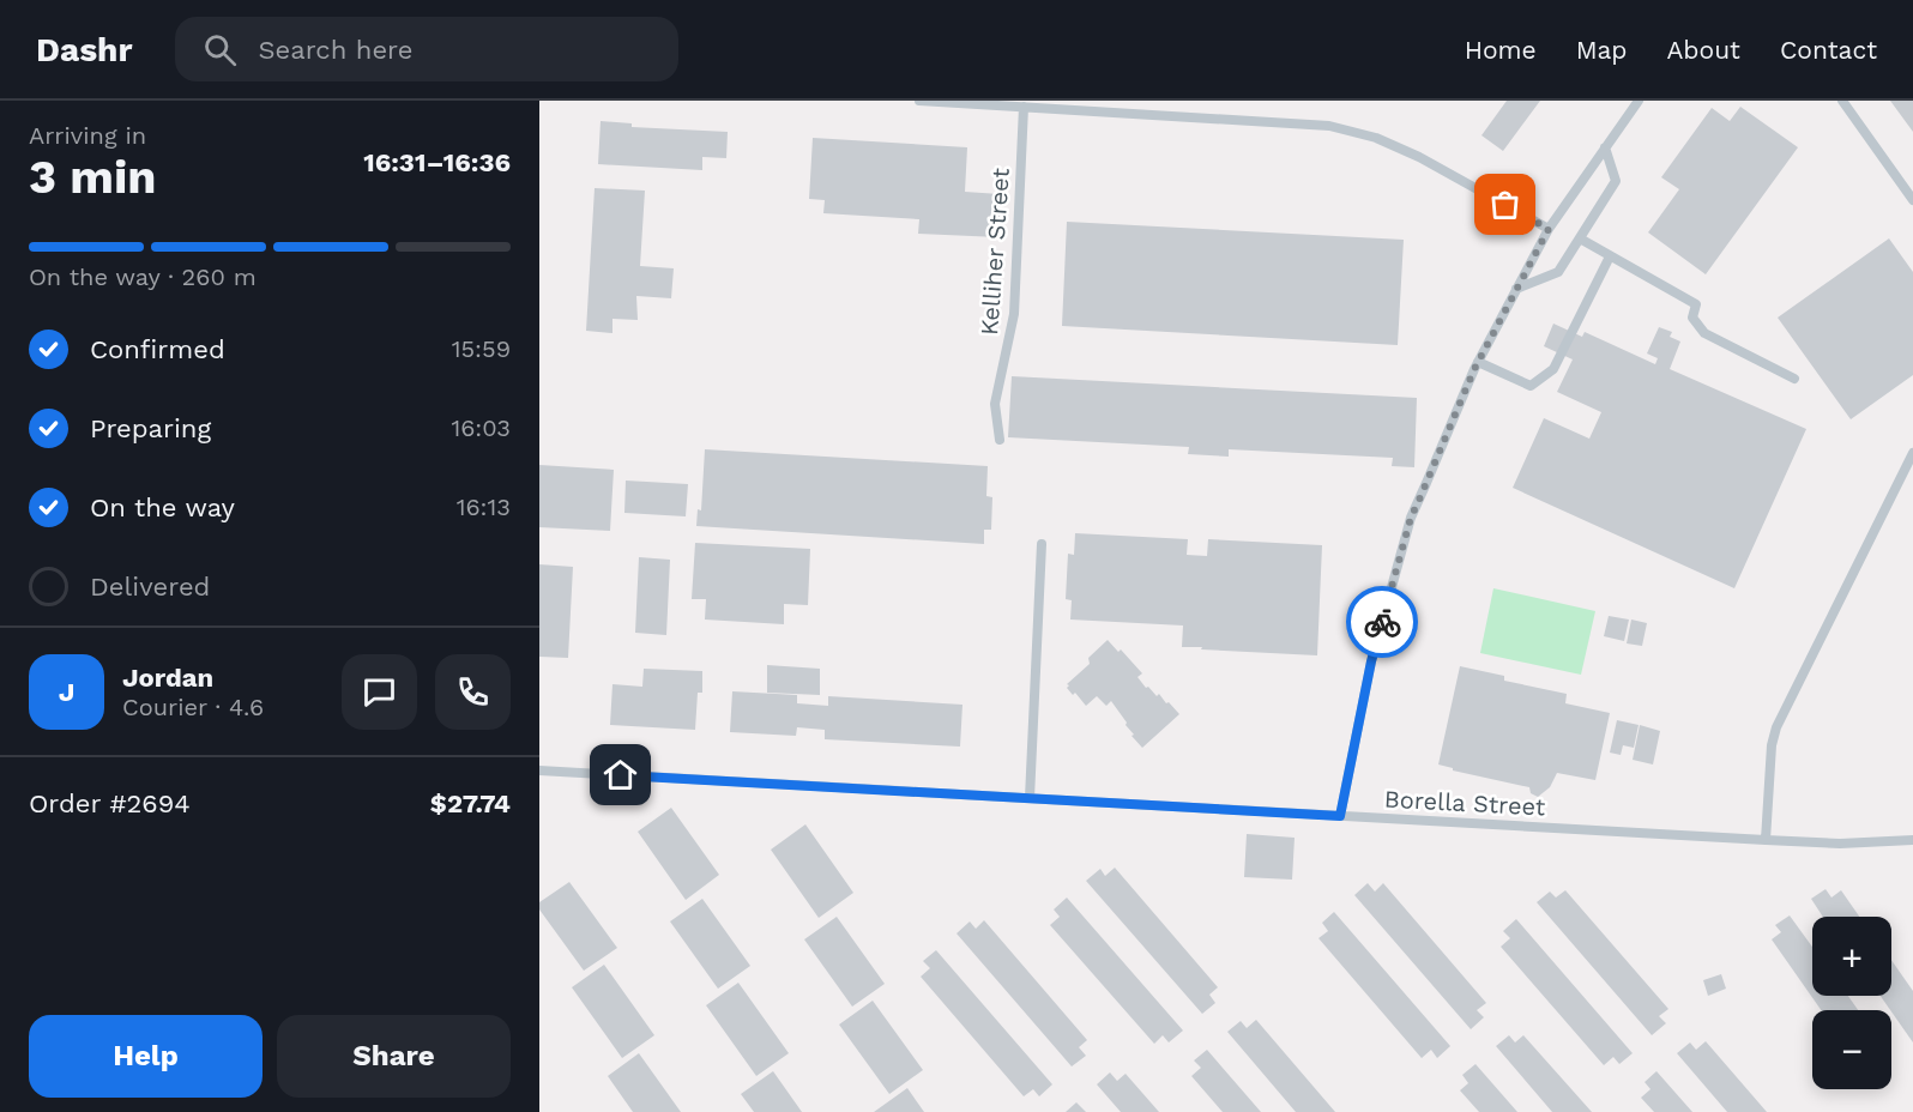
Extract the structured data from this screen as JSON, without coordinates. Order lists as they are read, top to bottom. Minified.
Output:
{"streets":{"lane":["Kelliher Street","Borella Street"]},"page":{"header":"Dashr","search":"Search here","nav":["Home","Map","About","Contact"],"heading":["3 min","Arriving in","16:31–16:36"],"panel":["Jordan","Courier · 4.6","Order #2694","$27.74"],"bar":"On the way · 260 m","list":[["Confirmed","15:59"],["Preparing","16:03"],["On the way","16:13"],"Delivered"],"round":"J","map_buttons":["+","−"],"buttons":["Help","Share"]}}
